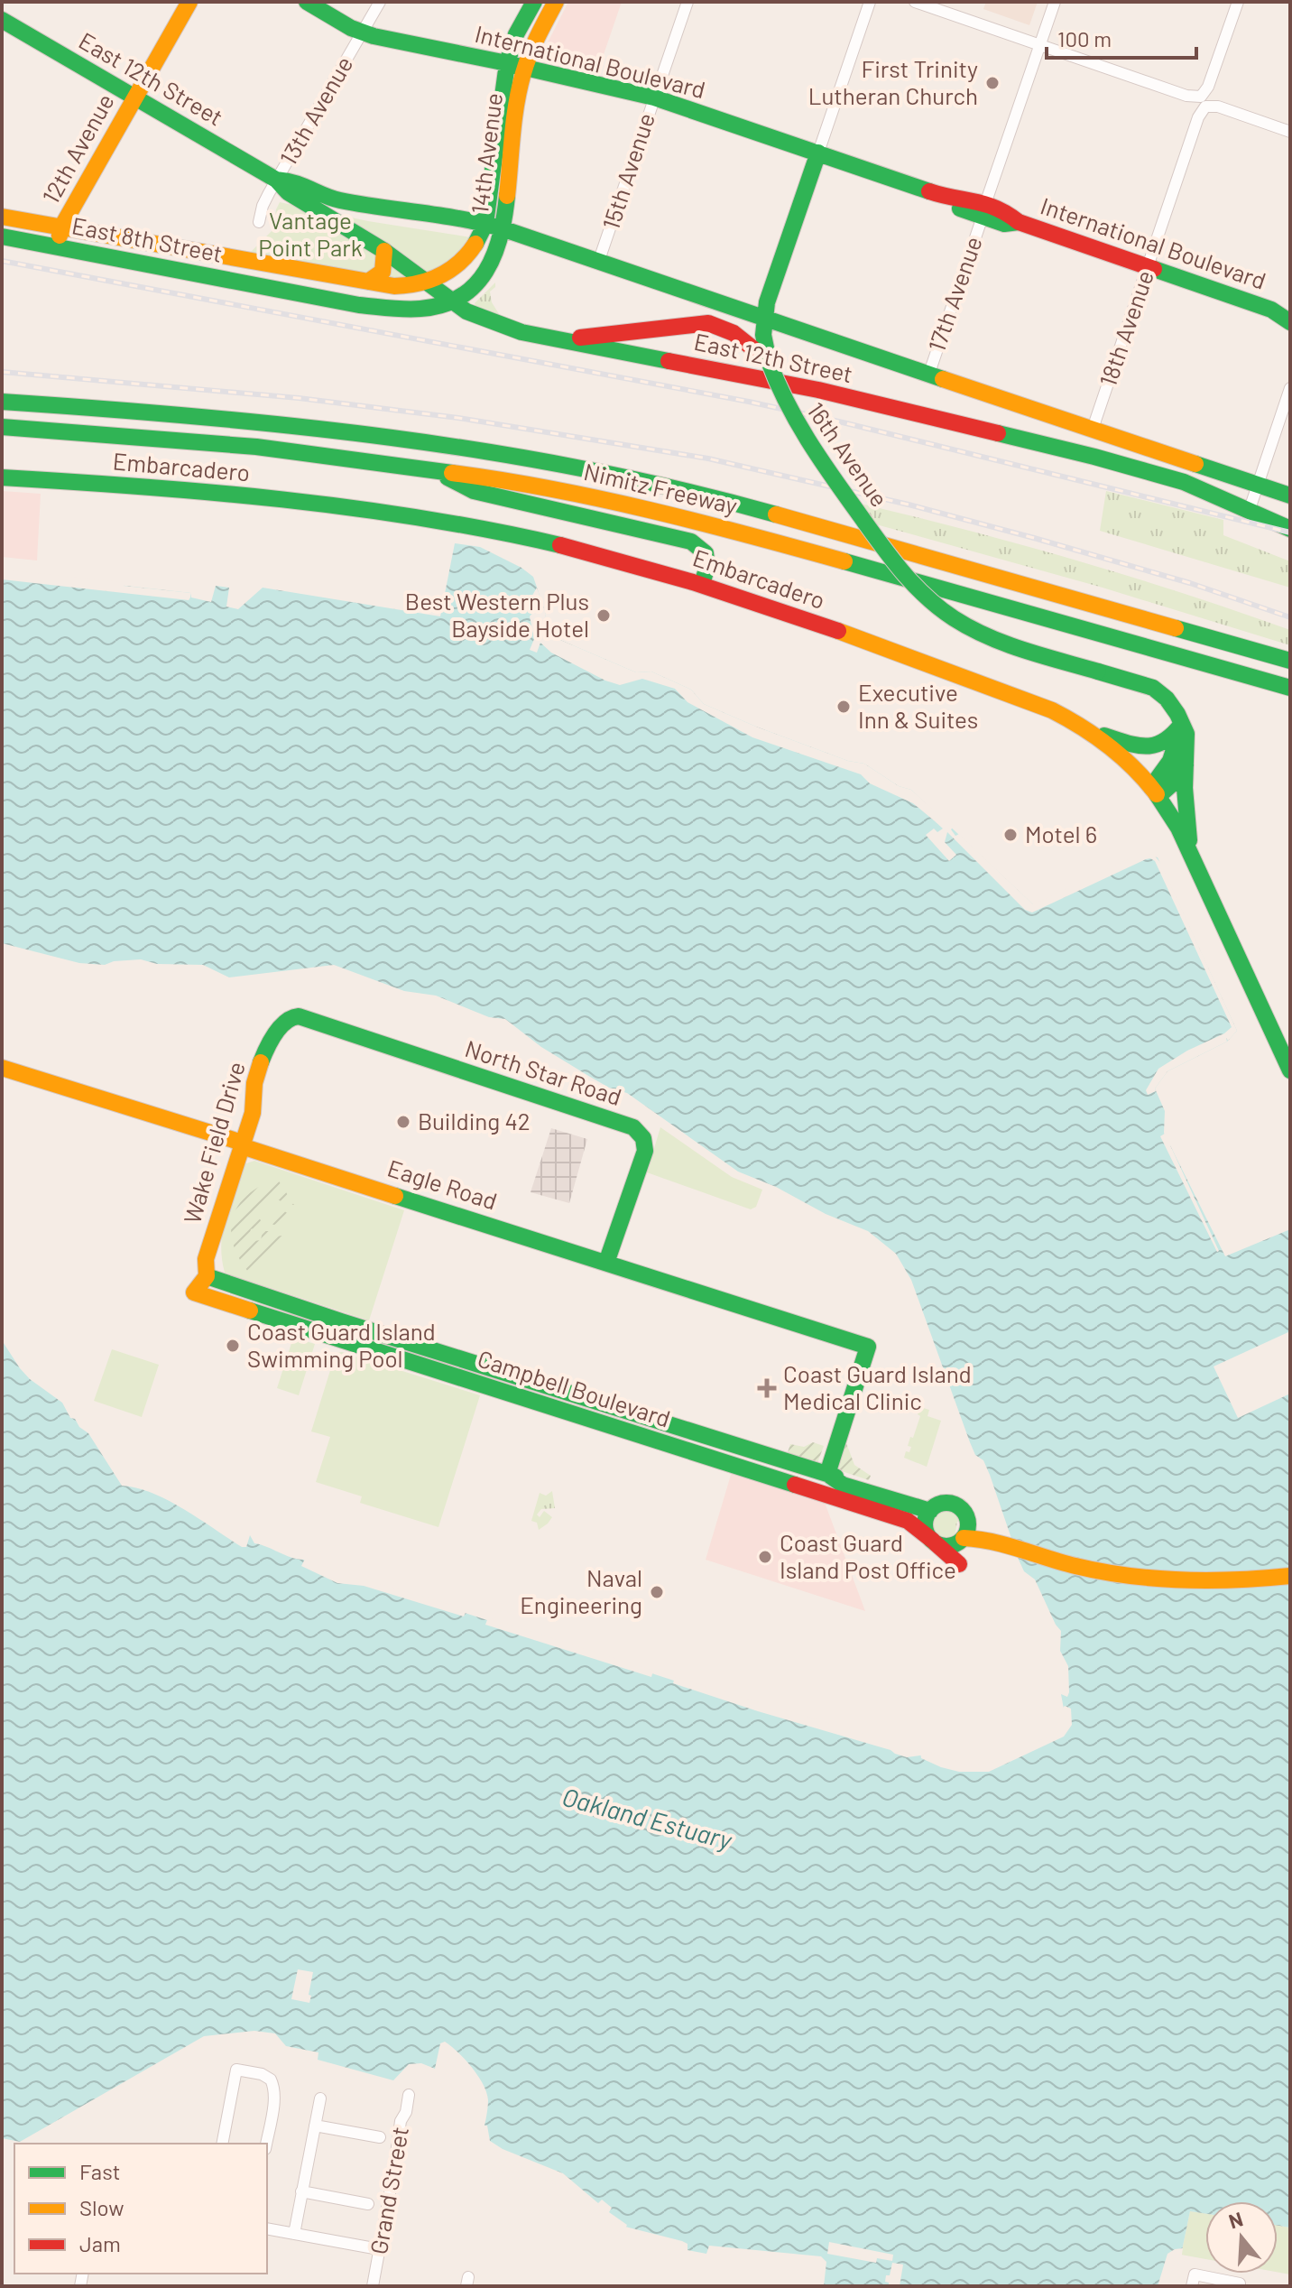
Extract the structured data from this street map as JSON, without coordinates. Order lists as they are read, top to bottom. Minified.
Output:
{"streets":{"main road":["International Boulevard","East 12th Street","12th Avenue","14th Avenue","East 8th Street","16th Avenue","Embarcadero","Nimitz Freeway","North Star Road","Wake Field Drive","Eagle Road","Campbell Boulevard"],"street":["13th Avenue","15th Avenue","17th Avenue","18th Avenue","Grand Street"]},"crossings":[["International Boulevard","13th Avenue"],["International Boulevard","14th Avenue"],["International Boulevard","15th Avenue"],["International Boulevard","17th Avenue"],["International Boulevard","18th Avenue"],["International Boulevard","16th Avenue"],["East 12th Street","13th Avenue"],["East 12th Street","12th Avenue"],["East 12th Street","14th Avenue"],["East 12th Street","15th Avenue"],["East 12th Street","East 8th Street"],["East 12th Street","17th Avenue"],["East 12th Street","18th Avenue"],["East 12th Street","16th Avenue"],["12th Avenue","East 8th Street"],["14th Avenue","East 8th Street"],["North Star Road","Wake Field Drive"],["North Star Road","Eagle Road"],["Wake Field Drive","Eagle Road"],["Wake Field Drive","Campbell Boulevard"],["Eagle Road","Campbell Boulevard"]],"water":["Oakland Estuary"],"parks":["Vantage Point Park"],"places":{"other":["First Trinity Lutheran Church","Best Western Plus Bayside Hotel","Executive Inn & Suites","Motel 6","Building 42","Coast Guard Island Swimming Pool","Coast Guard Island Post Office","Naval Engineering"],"health":["Coast Guard Island Medical Clinic"]},"legend":["Fast","Slow","Jam"],"scale_bar":"100 m","north":"top"}
